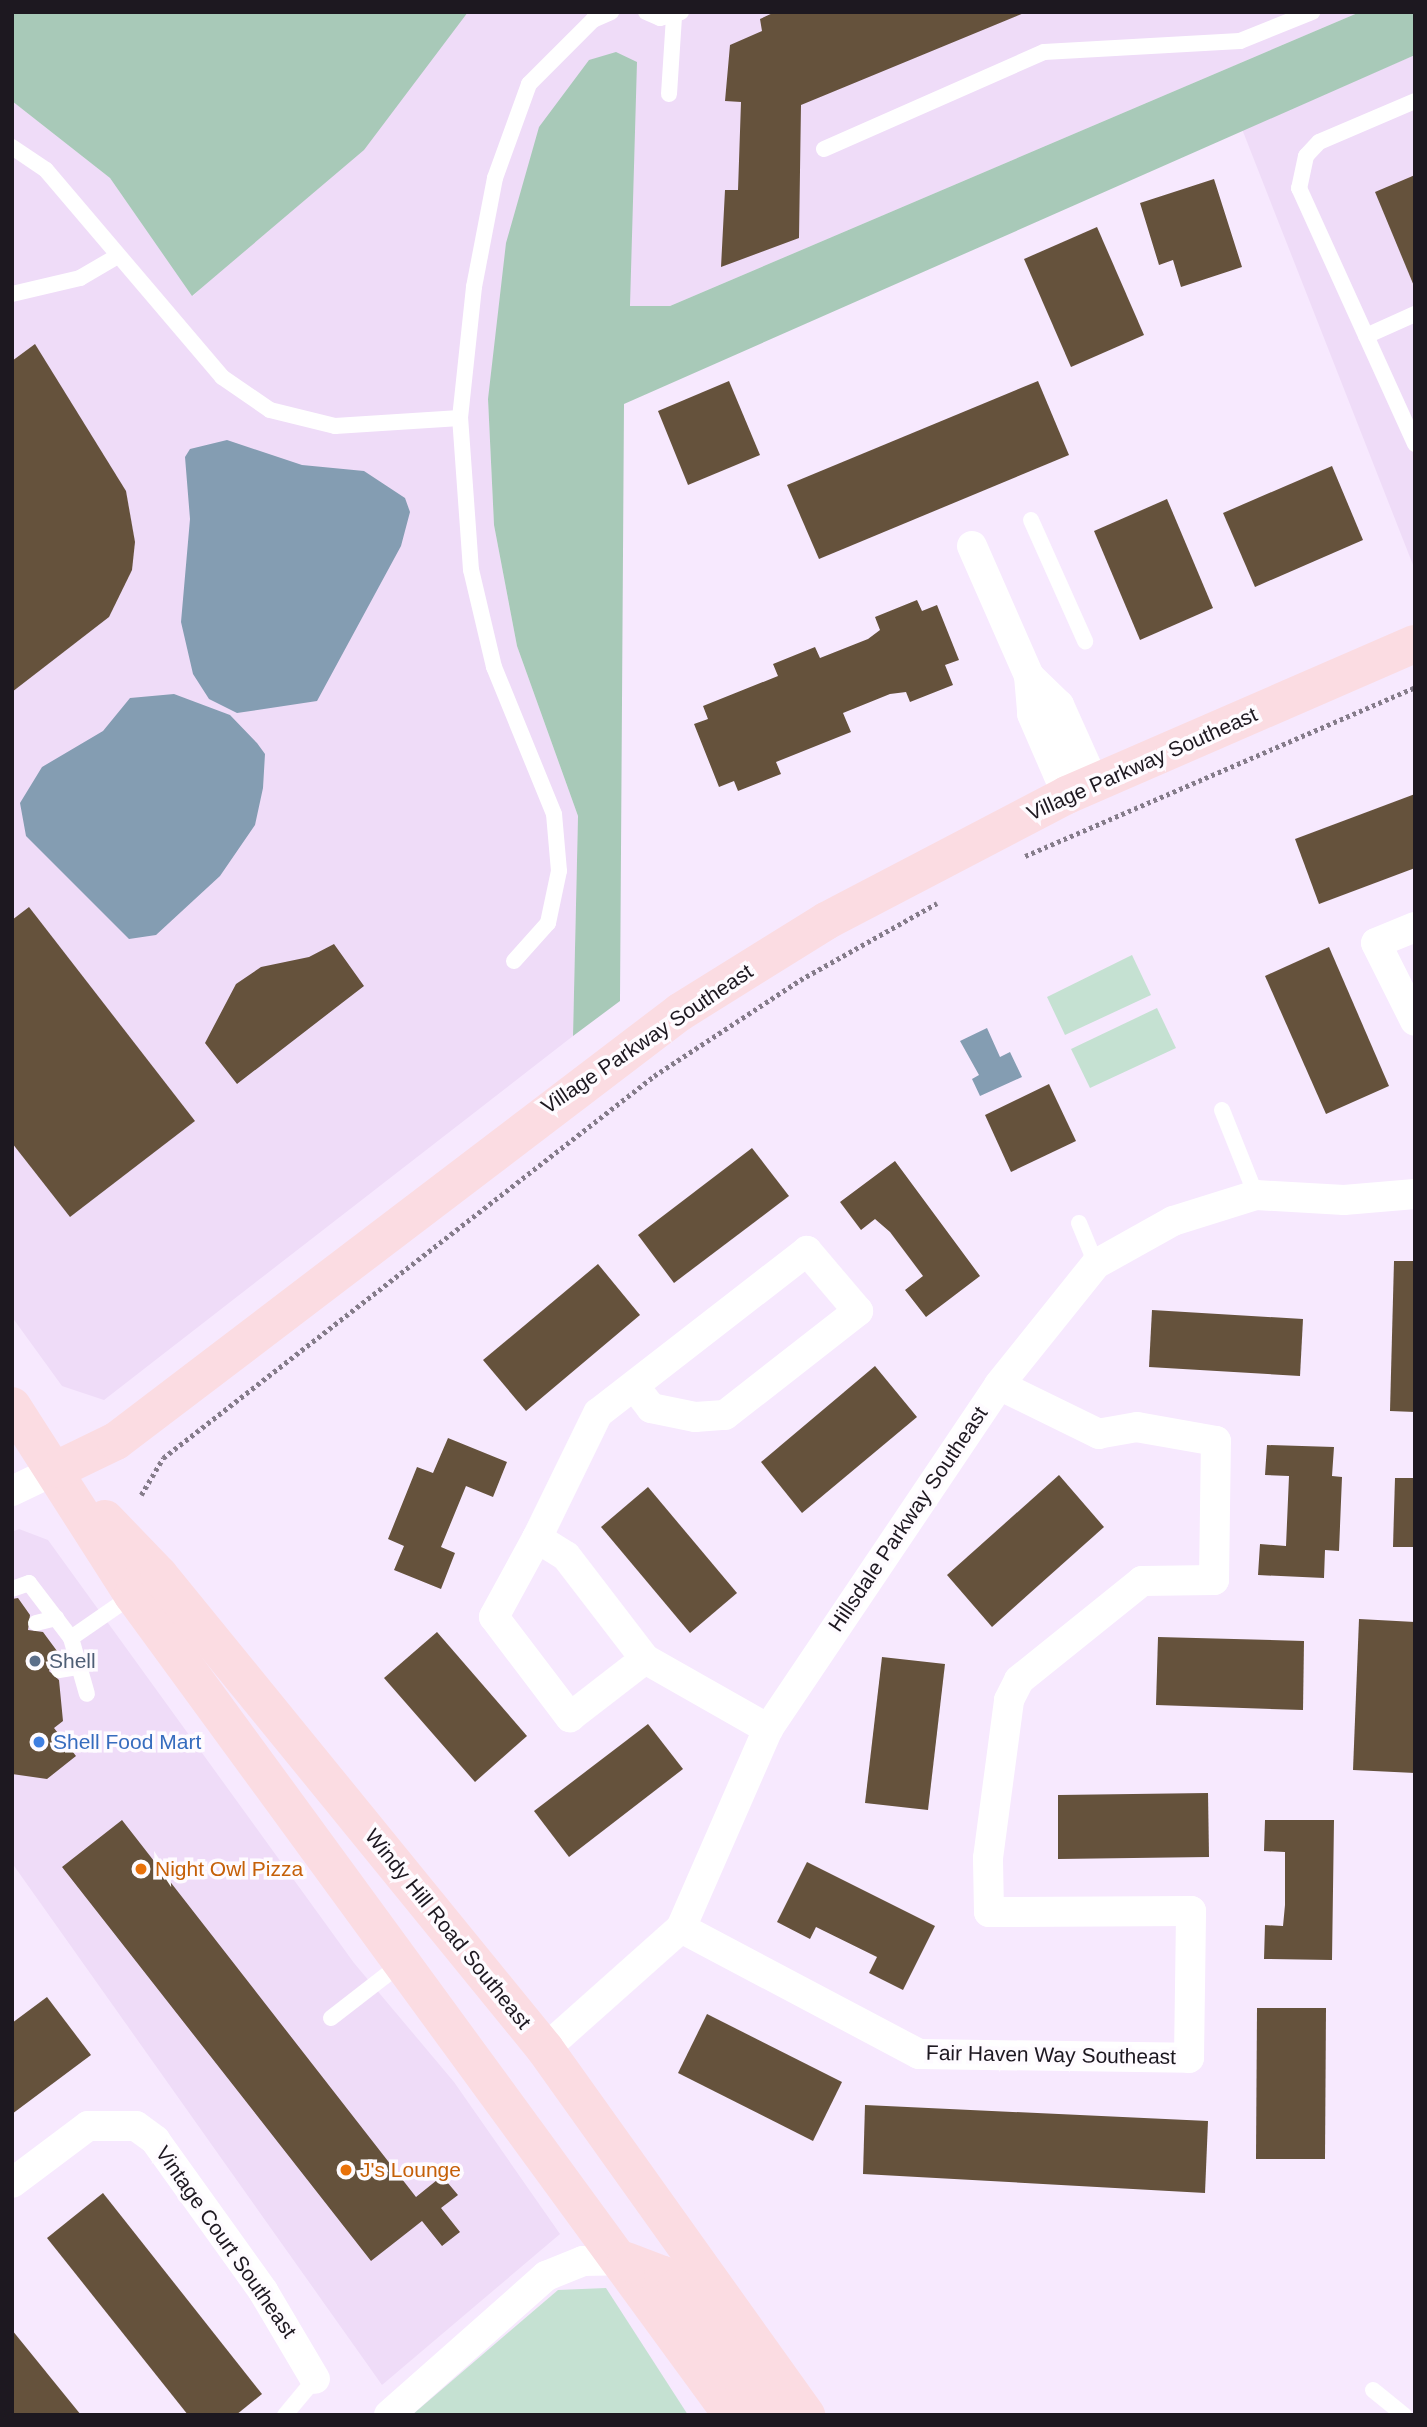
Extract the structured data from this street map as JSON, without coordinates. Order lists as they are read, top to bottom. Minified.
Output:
{"streets":{"main road":["Village Parkway Southeast","Windy Hill Road Southeast"],"street":["Hillsdale Parkway Southeast","Fair Haven Way Southeast","Vintage Court Southeast"]},"crossings":[["Village Parkway Southeast","Windy Hill Road Southeast"],["Hillsdale Parkway Southeast","Windy Hill Road Southeast"],["Hillsdale Parkway Southeast","Fair Haven Way Southeast"]],"places":["Shell","Shell Food Mart","Night Owl Pizza","J's Lounge"]}
